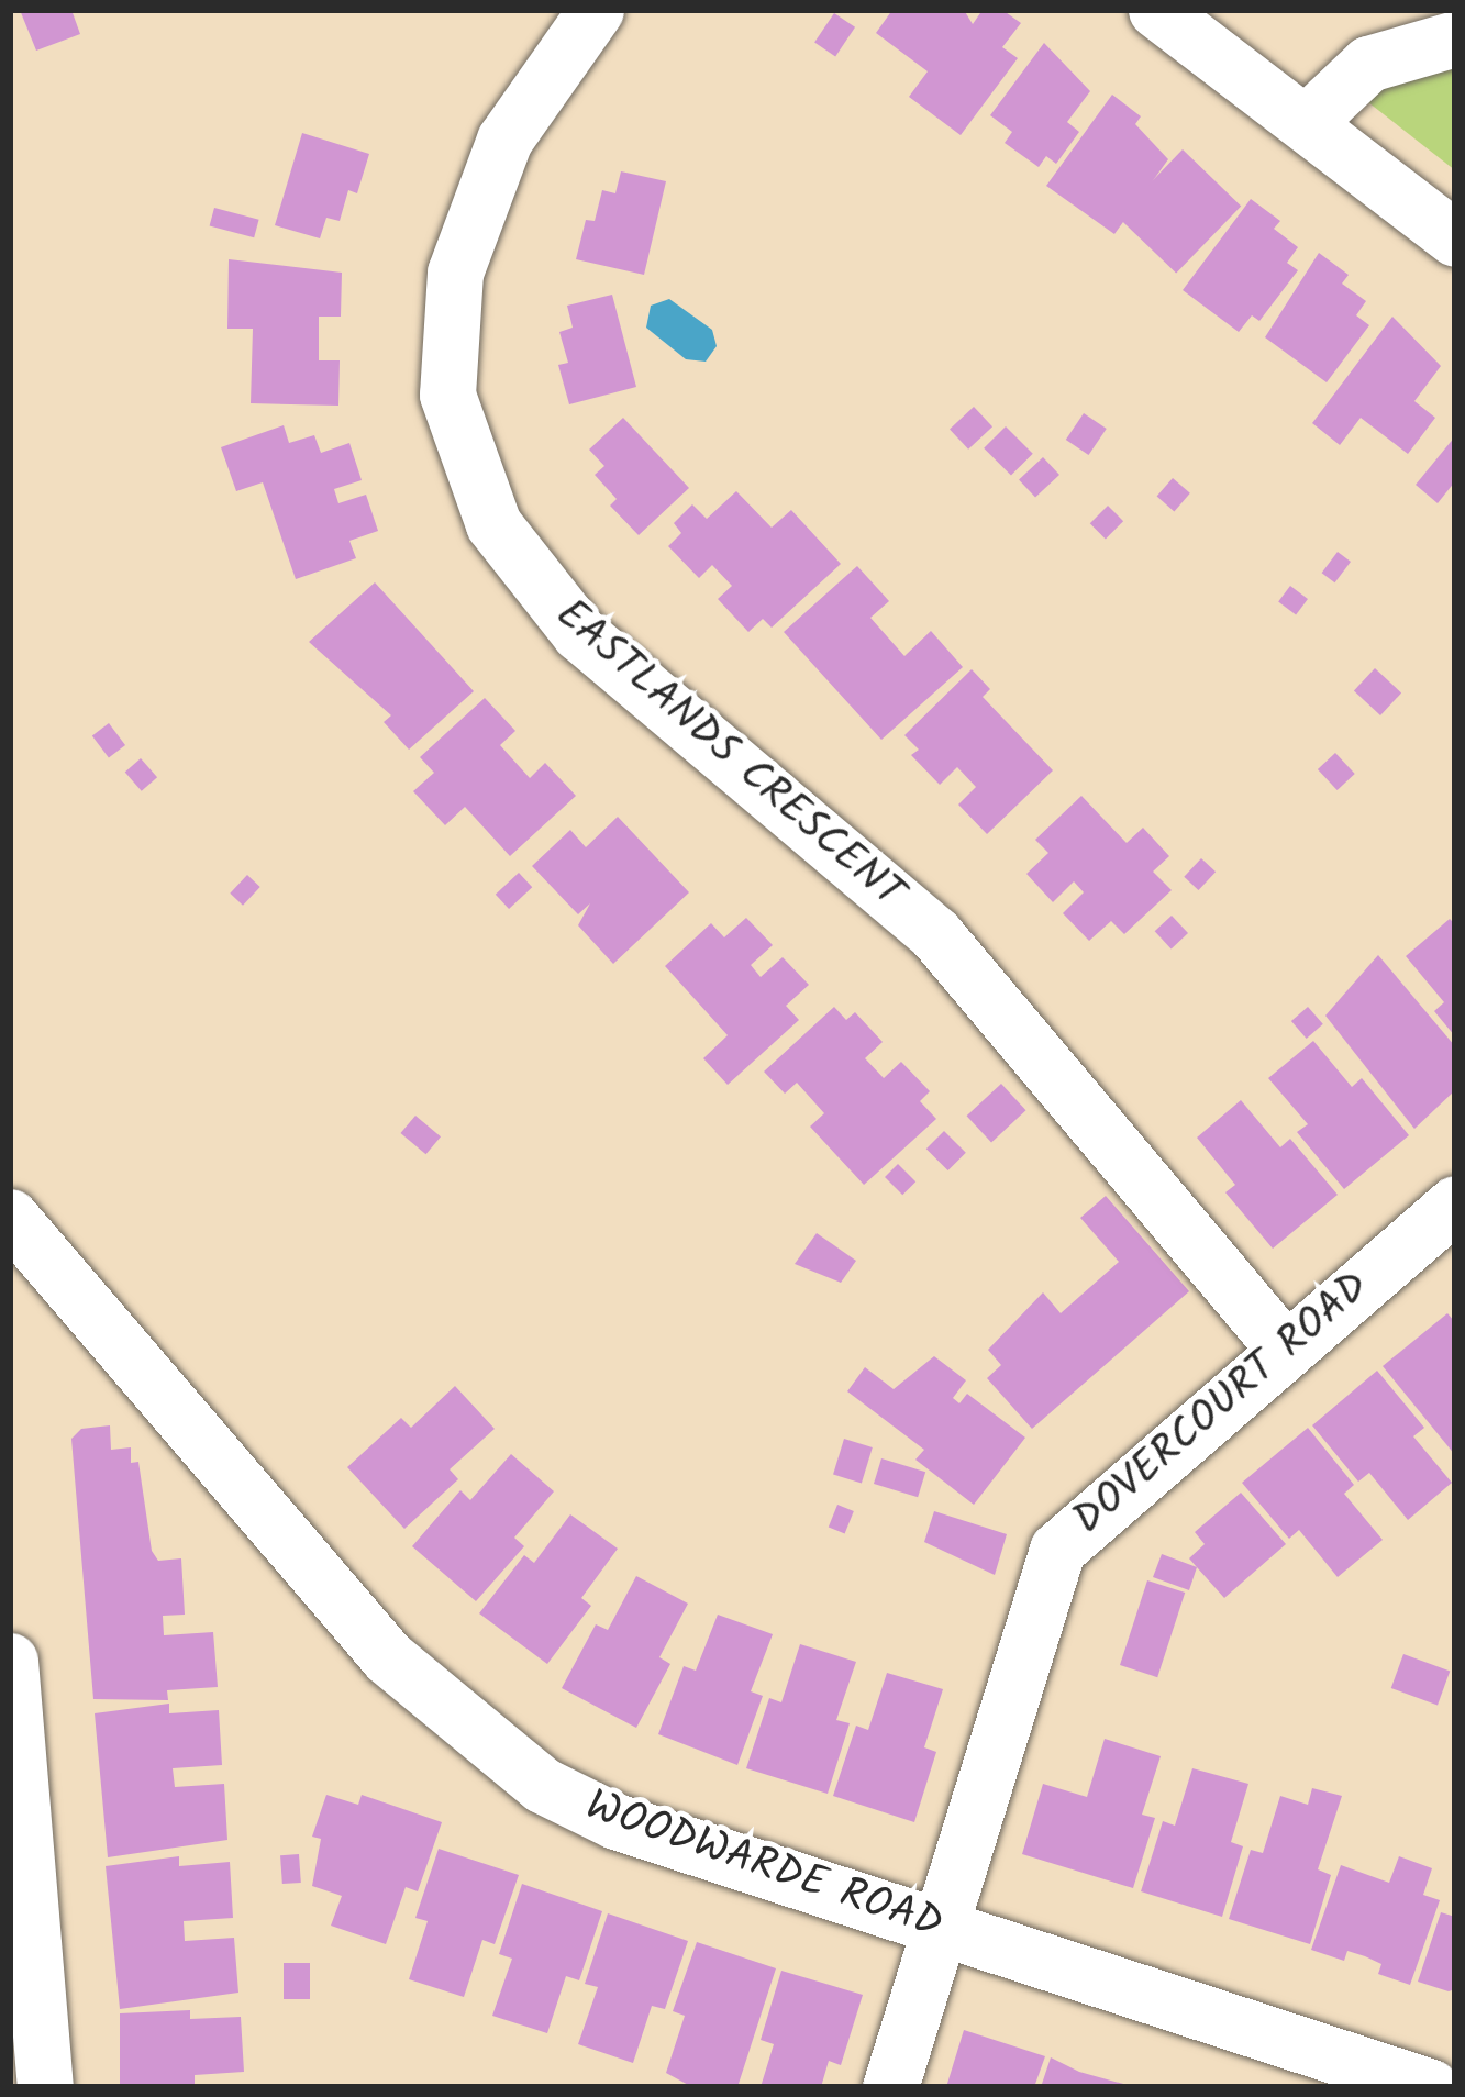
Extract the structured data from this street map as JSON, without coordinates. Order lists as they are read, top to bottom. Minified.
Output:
{"streets":{"street":["EASTLANDS CRESCENT","DOVERCOURT ROAD","WOODWARDE ROAD"]},"crossings":[["EASTLANDS CRESCENT","DOVERCOURT ROAD"],["DOVERCOURT ROAD","WOODWARDE ROAD"]]}
